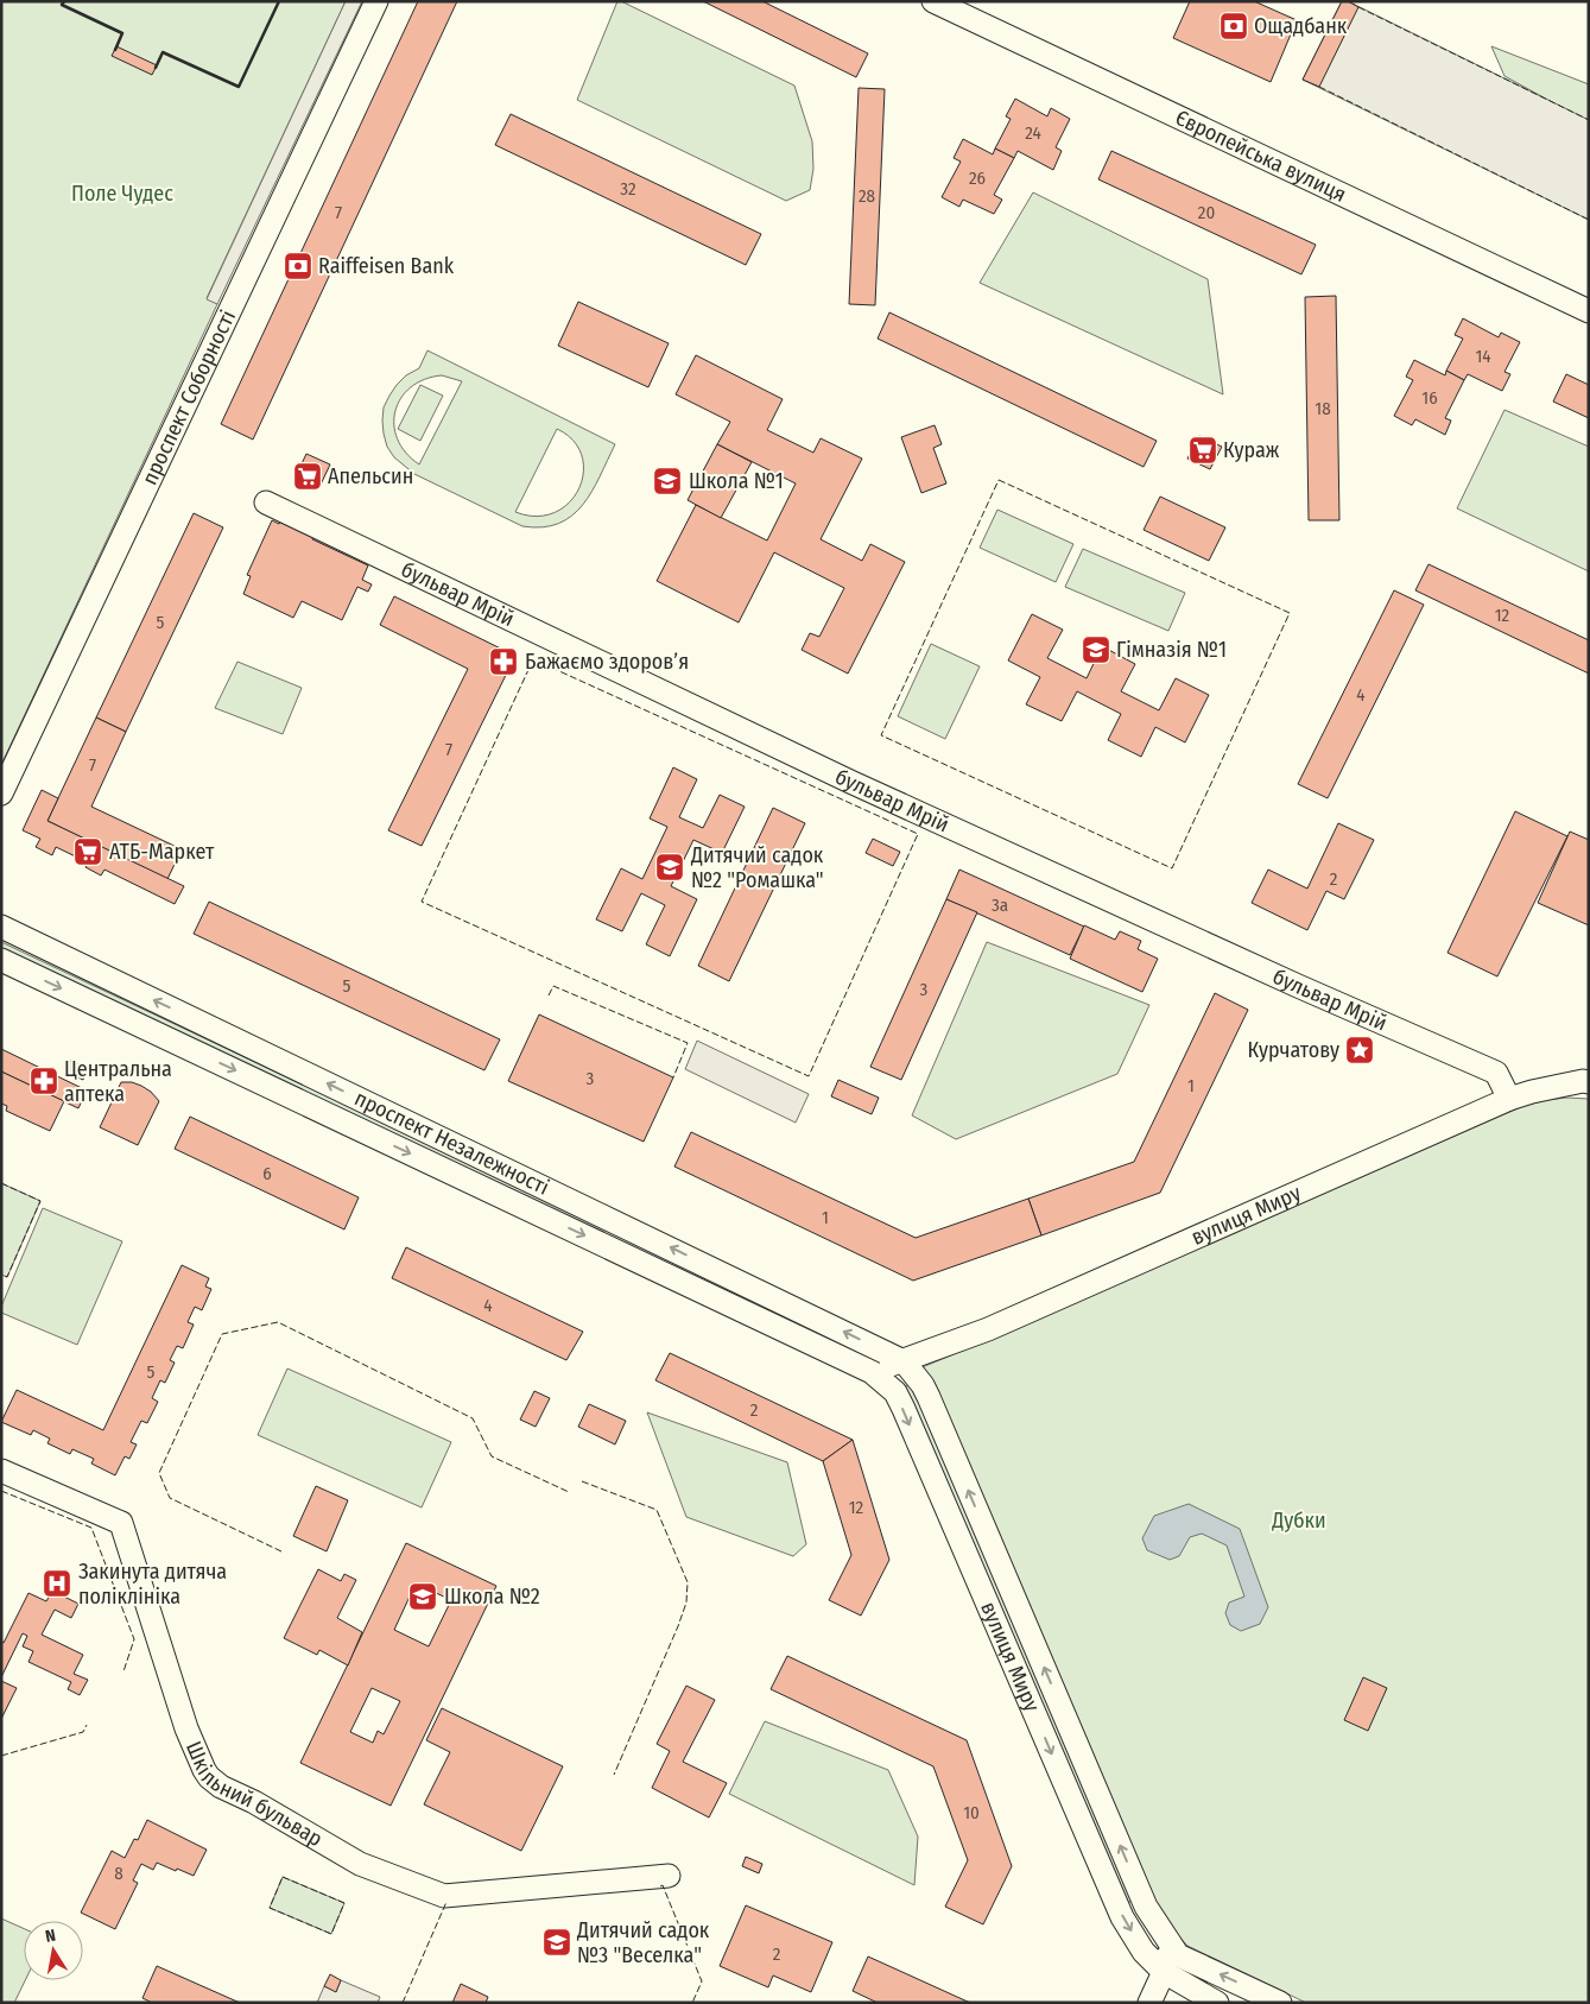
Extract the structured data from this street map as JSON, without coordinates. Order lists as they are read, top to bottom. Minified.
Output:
{"streets":{"street":["Європейська вулиця","проспект Соборності","бульвар Мрій","проспект Незалежності","вулиця Миру","Шкільний бульвар"]},"crossings":[["бульвар Мрій","вулиця Миру"],["проспект Незалежності","вулиця Миру"]],"parks":["Поле Чудес","Дубки"],"places":{"bank":["Ощадбанк","Raiffeisen Bank"],"supermarket":["Кураж","Апельсин","АТБ-Маркет"],"school or university":["Школа №1","Гімназія №1","Дитячий садок №2 \"Ромашка\"","Школа №2","Дитячий садок №3 \"Веселка\""],"pharmacy":["Бажаємо здоровʼя","Центральна аптека"],"place":["Курчатову"],"hospital":["Закинута дитяча поліклініка"]},"house_numbers":["24","26","32","28","7","20","14","16","18","12","5","4","7","7","2","3а","5","3","3","1","6","1","4","5","2","12","10","8","2"],"north":"top"}
